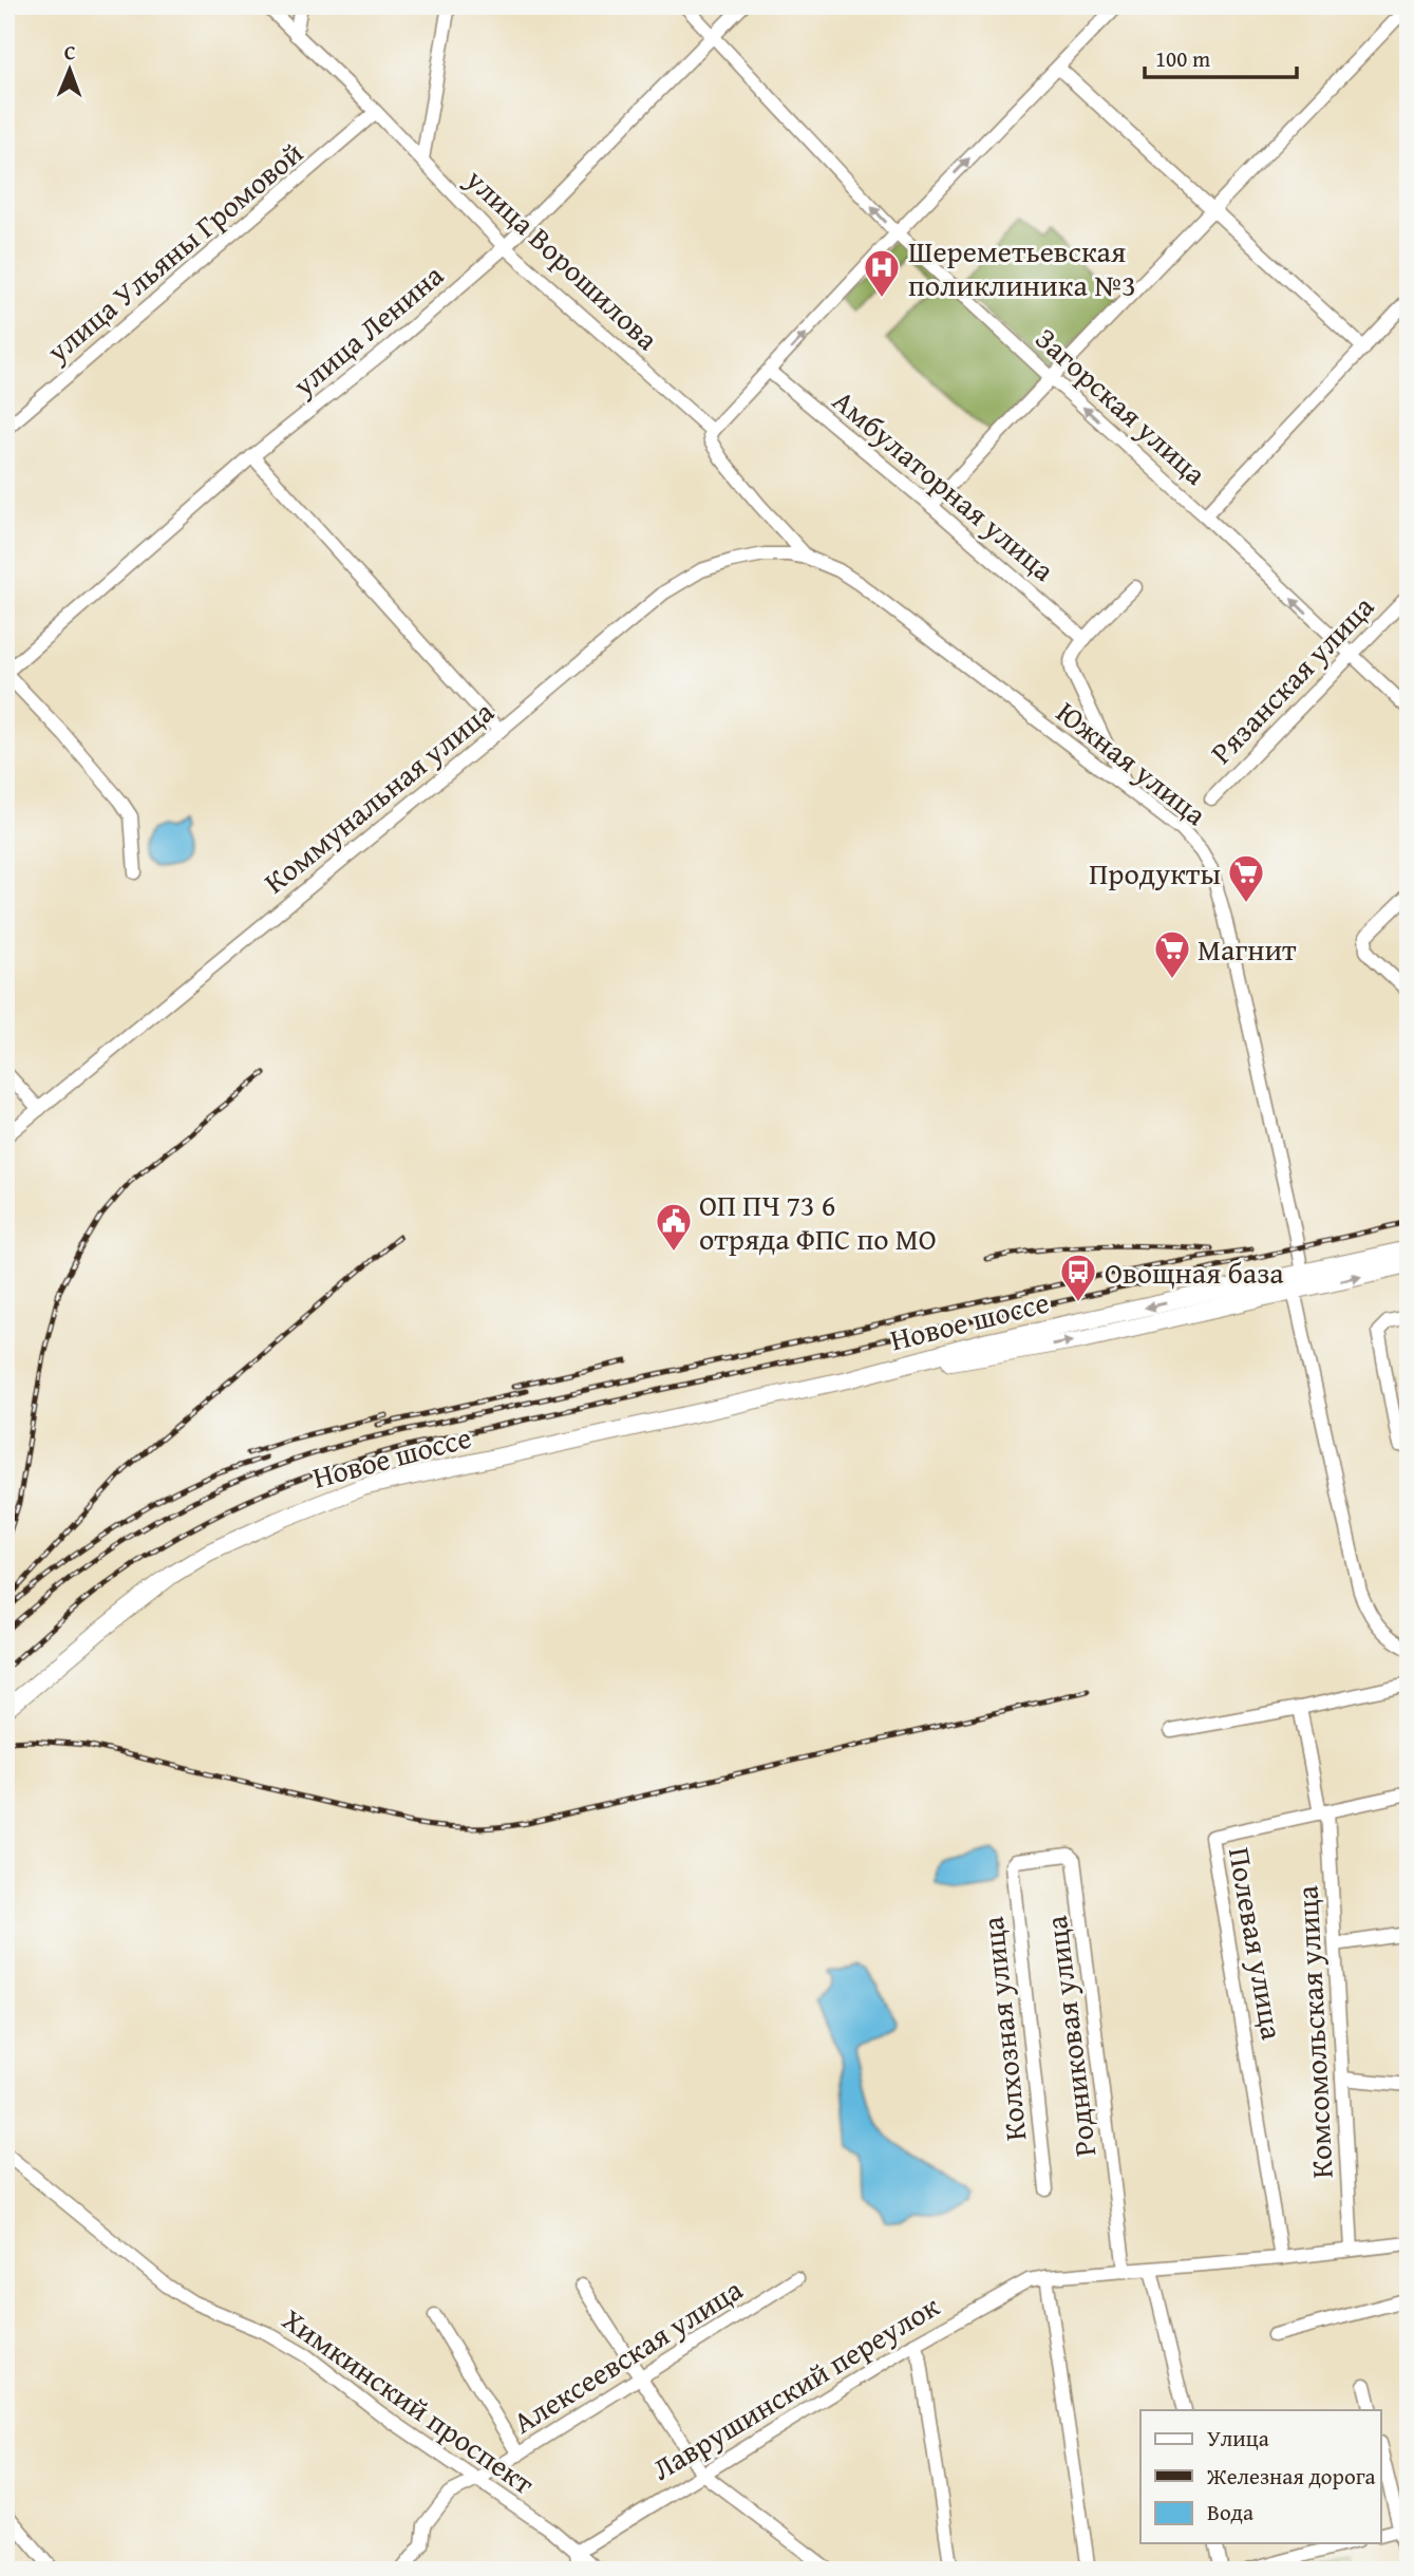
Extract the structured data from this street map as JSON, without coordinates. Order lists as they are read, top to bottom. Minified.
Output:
{"streets":{"main road":["Новое шоссе"],"street":["улица Ульяны Громовой","улица Ворошилова","улица Ленина","Загорская улица","Амбулаторная улица","Рязанская улица","Южная улица","Коммунальная улица","Полевая улица","Колхозная улица","Комсомольская улица","Родниковая улица","Алексеевская улица","Лаврушинский переулок","Химкинский проспект"]},"crossings":[["улица Ульяны Громовой","улица Ворошилова"],["улица Ворошилова","улица Ленина"],["улица Ворошилова","Южная улица"],["улица Ворошилова","Коммунальная улица"],["улица Ленина","Загорская улица"],["Загорская улица","Рязанская улица"],["Южная улица","Коммунальная улица"],["Южная улица","Новое шоссе"],["Полевая улица","Комсомольская улица"],["Полевая улица","Лаврушинский переулок"],["Колхозная улица","Родниковая улица"],["Комсомольская улица","Лаврушинский переулок"],["Родниковая улица","Лаврушинский переулок"],["Алексеевская улица","Химкинский проспект"],["Лаврушинский переулок","Химкинский проспект"]],"one_way":["Загорская улица"],"places":{"hospital":["Шереметьевская поликлиника №3"],"supermarket":["Продукты","Магнит"],"public building":["ОП ПЧ 73 6 отряда ФПС по МО"],"bus stop":["Овощная база"]},"legend":["Улица","Железная дорога","Вода"],"scale_bar":"100 m","north":"top"}
